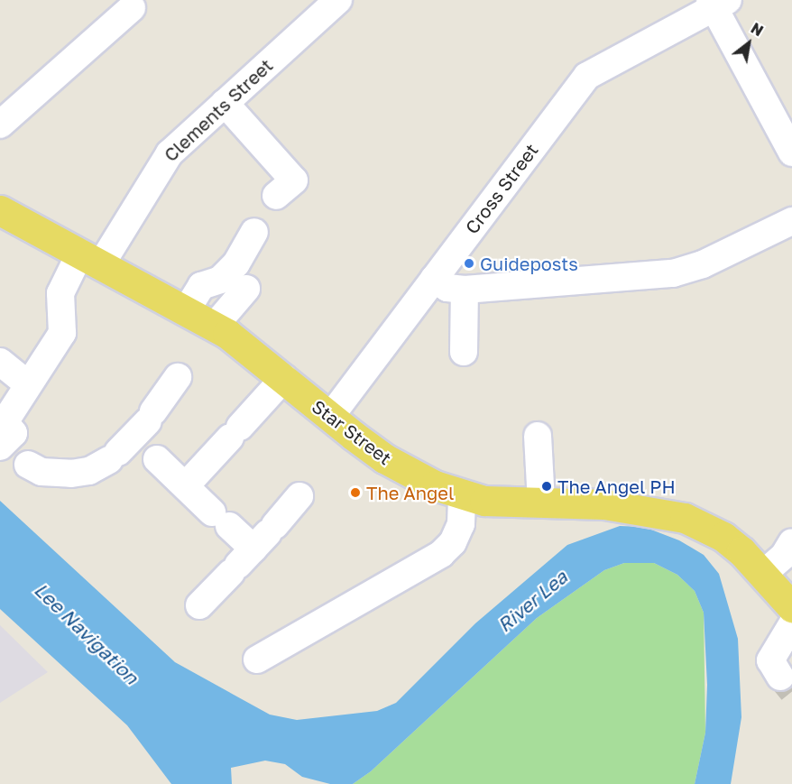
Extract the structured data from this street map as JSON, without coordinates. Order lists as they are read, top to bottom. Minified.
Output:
{"streets":{"main road":["Star Street"],"street":["Clements Street","Cross Street"]},"crossings":[["Clements Street","Star Street"],["Cross Street","Star Street"]],"water":["River Lea","Lee Navigation"],"places":["Guideposts","The Angel PH","The Angel"],"north":"top right"}
